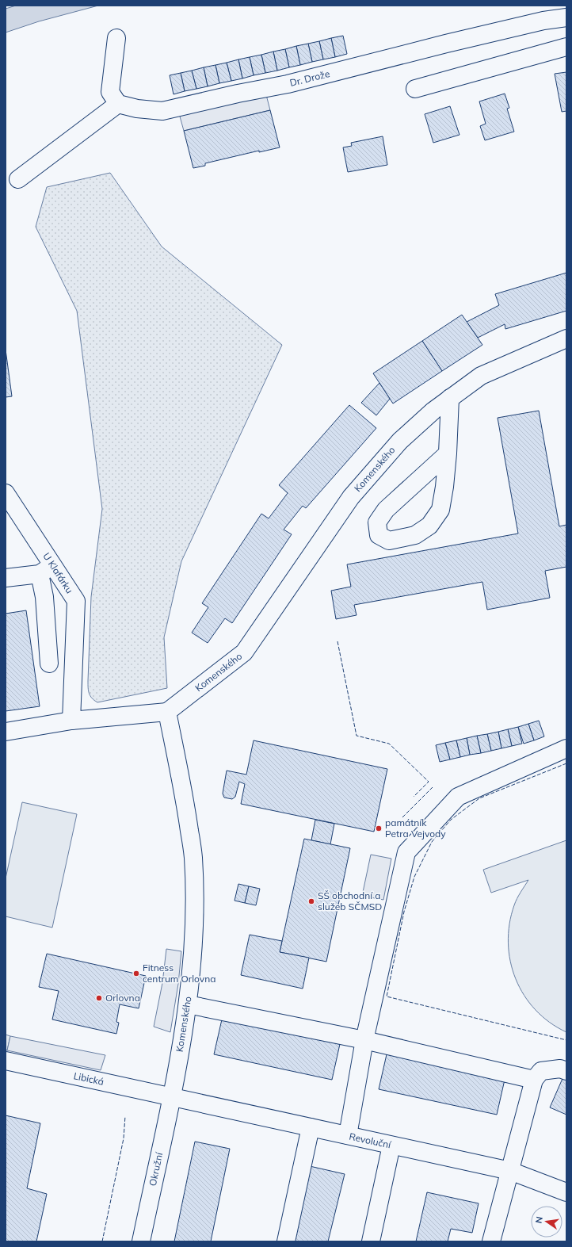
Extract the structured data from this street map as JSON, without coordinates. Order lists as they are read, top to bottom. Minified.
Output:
{"streets":{"street":["Dr. Drože","Komenského","U Klafárku","Libická","Revoluční","Okružní"]},"crossings":[["Komenského","Libická"],["Komenského","Revoluční"],["Komenského","Okružní"],["Libická","Revoluční"],["Libická","Okružní"],["Revoluční","Okružní"]],"places":["památník Petra Vejvody","SŠ obchodní a služeb SČMSD","Fitness centrum Orlovna","Orlovna"],"north":"left"}
